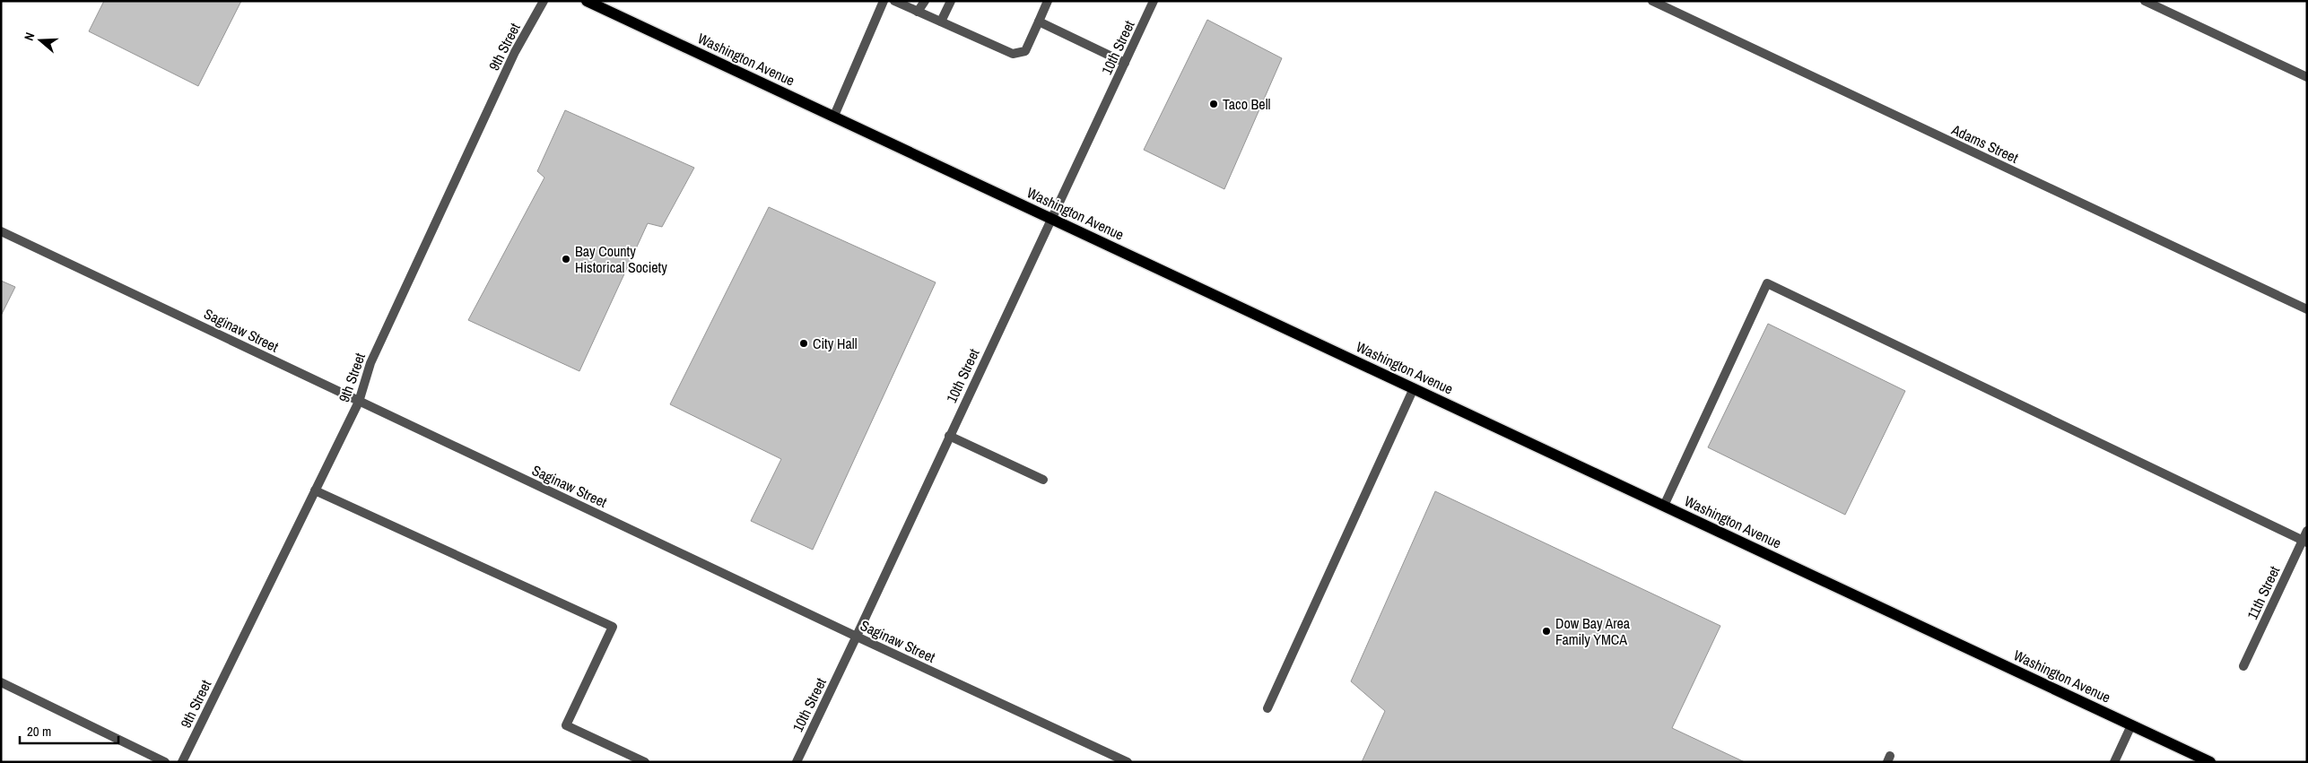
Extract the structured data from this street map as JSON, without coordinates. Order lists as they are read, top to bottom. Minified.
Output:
{"streets":{"main road":["Washington Avenue"],"street":["9th Street","10th Street","Adams Street","Saginaw Street","11th Street"]},"crossings":[["9th Street","Saginaw Street"],["10th Street","Washington Avenue"],["10th Street","Saginaw Street"]],"places":["Taco Bell","Bay County Historical Society","City Hall","Dow Bay Area Family YMCA"],"scale_bar":"20 m","north":"left"}
